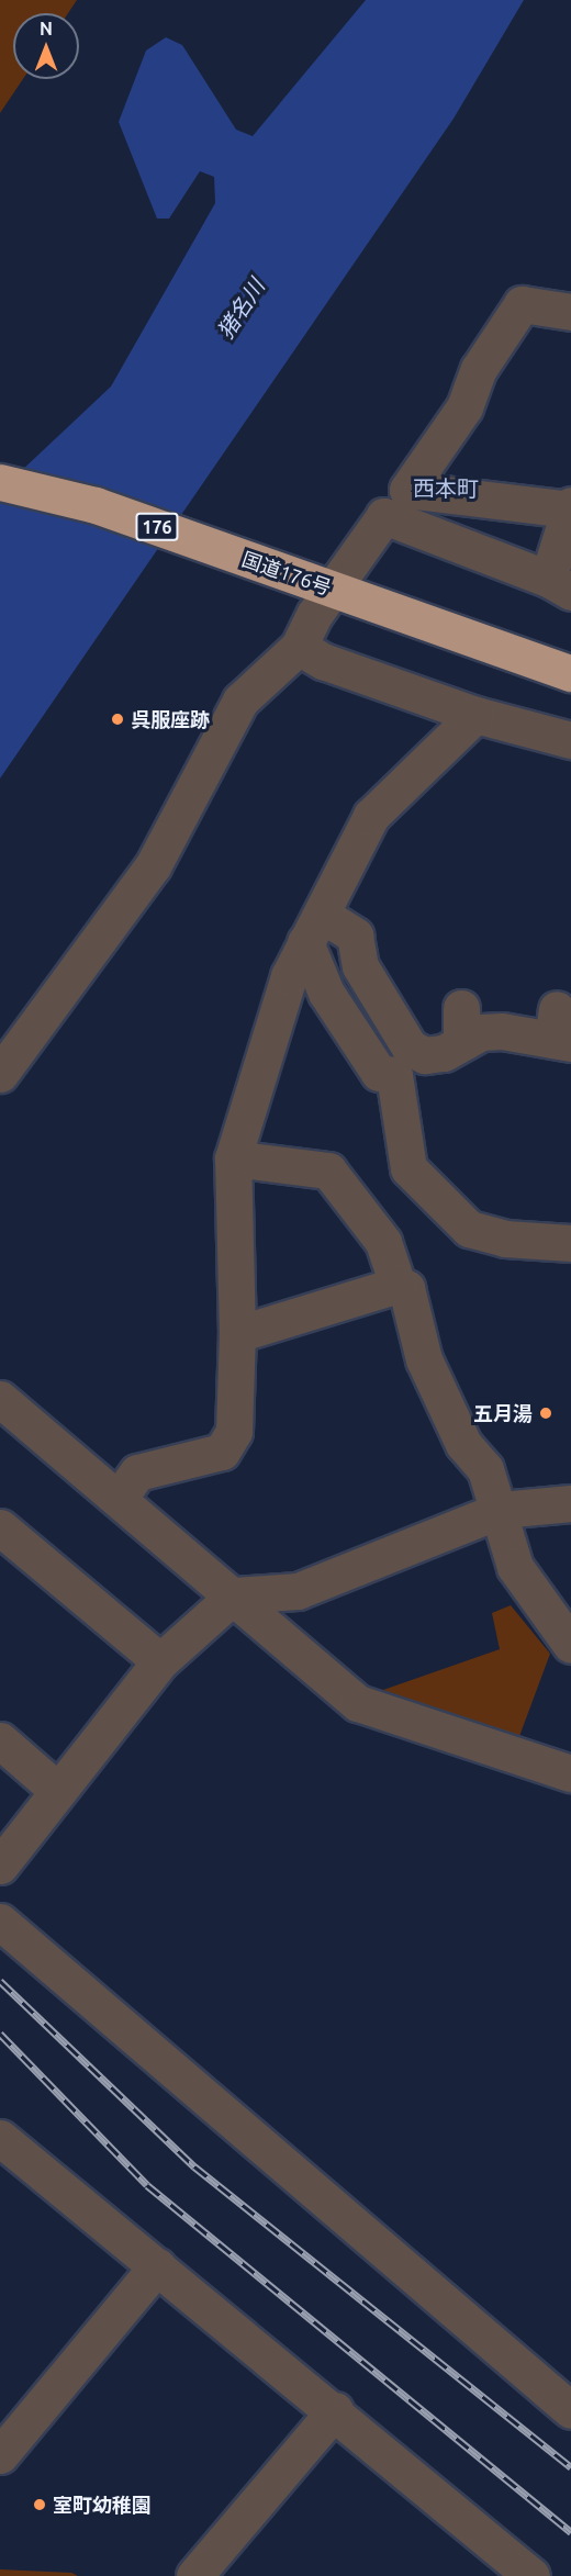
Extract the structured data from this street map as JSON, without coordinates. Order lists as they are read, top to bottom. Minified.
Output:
{"streets":{"highway":["176","国道176号"]},"districts":["西本町"],"water":["猪名川"],"places":["呉服座跡","五月湯","室町幼稚園"],"north":"top"}
